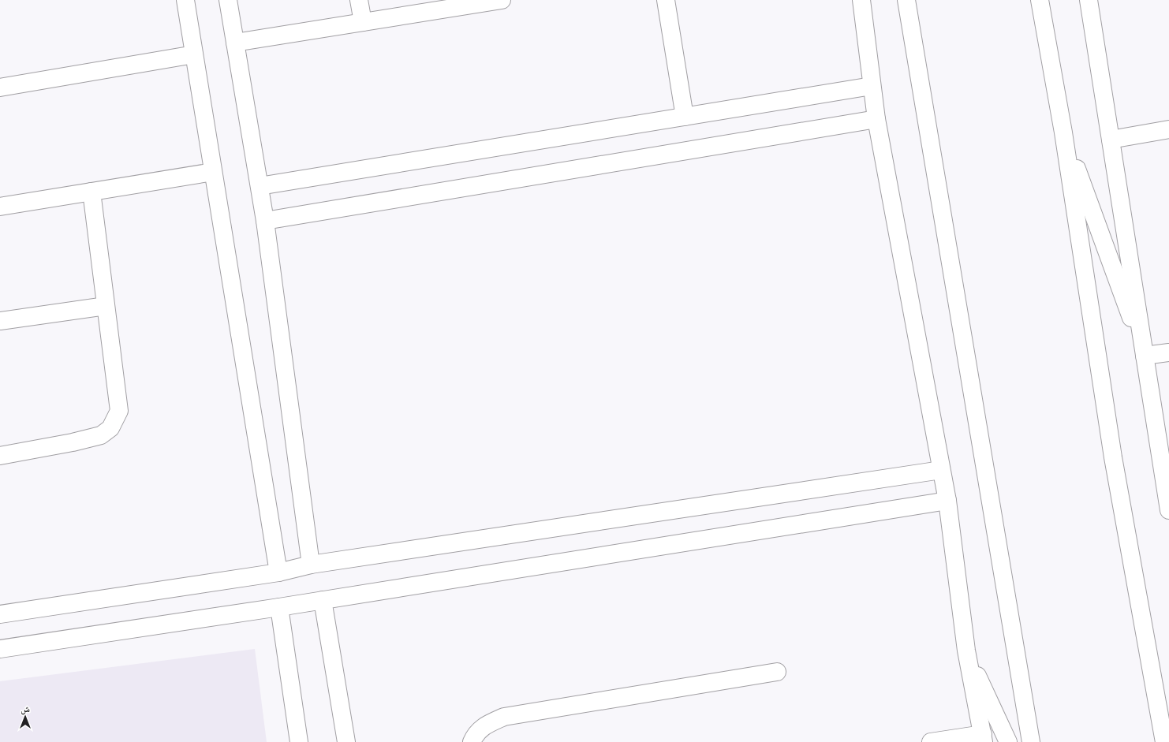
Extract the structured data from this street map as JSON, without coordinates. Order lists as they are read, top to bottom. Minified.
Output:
{"north":"top"}
